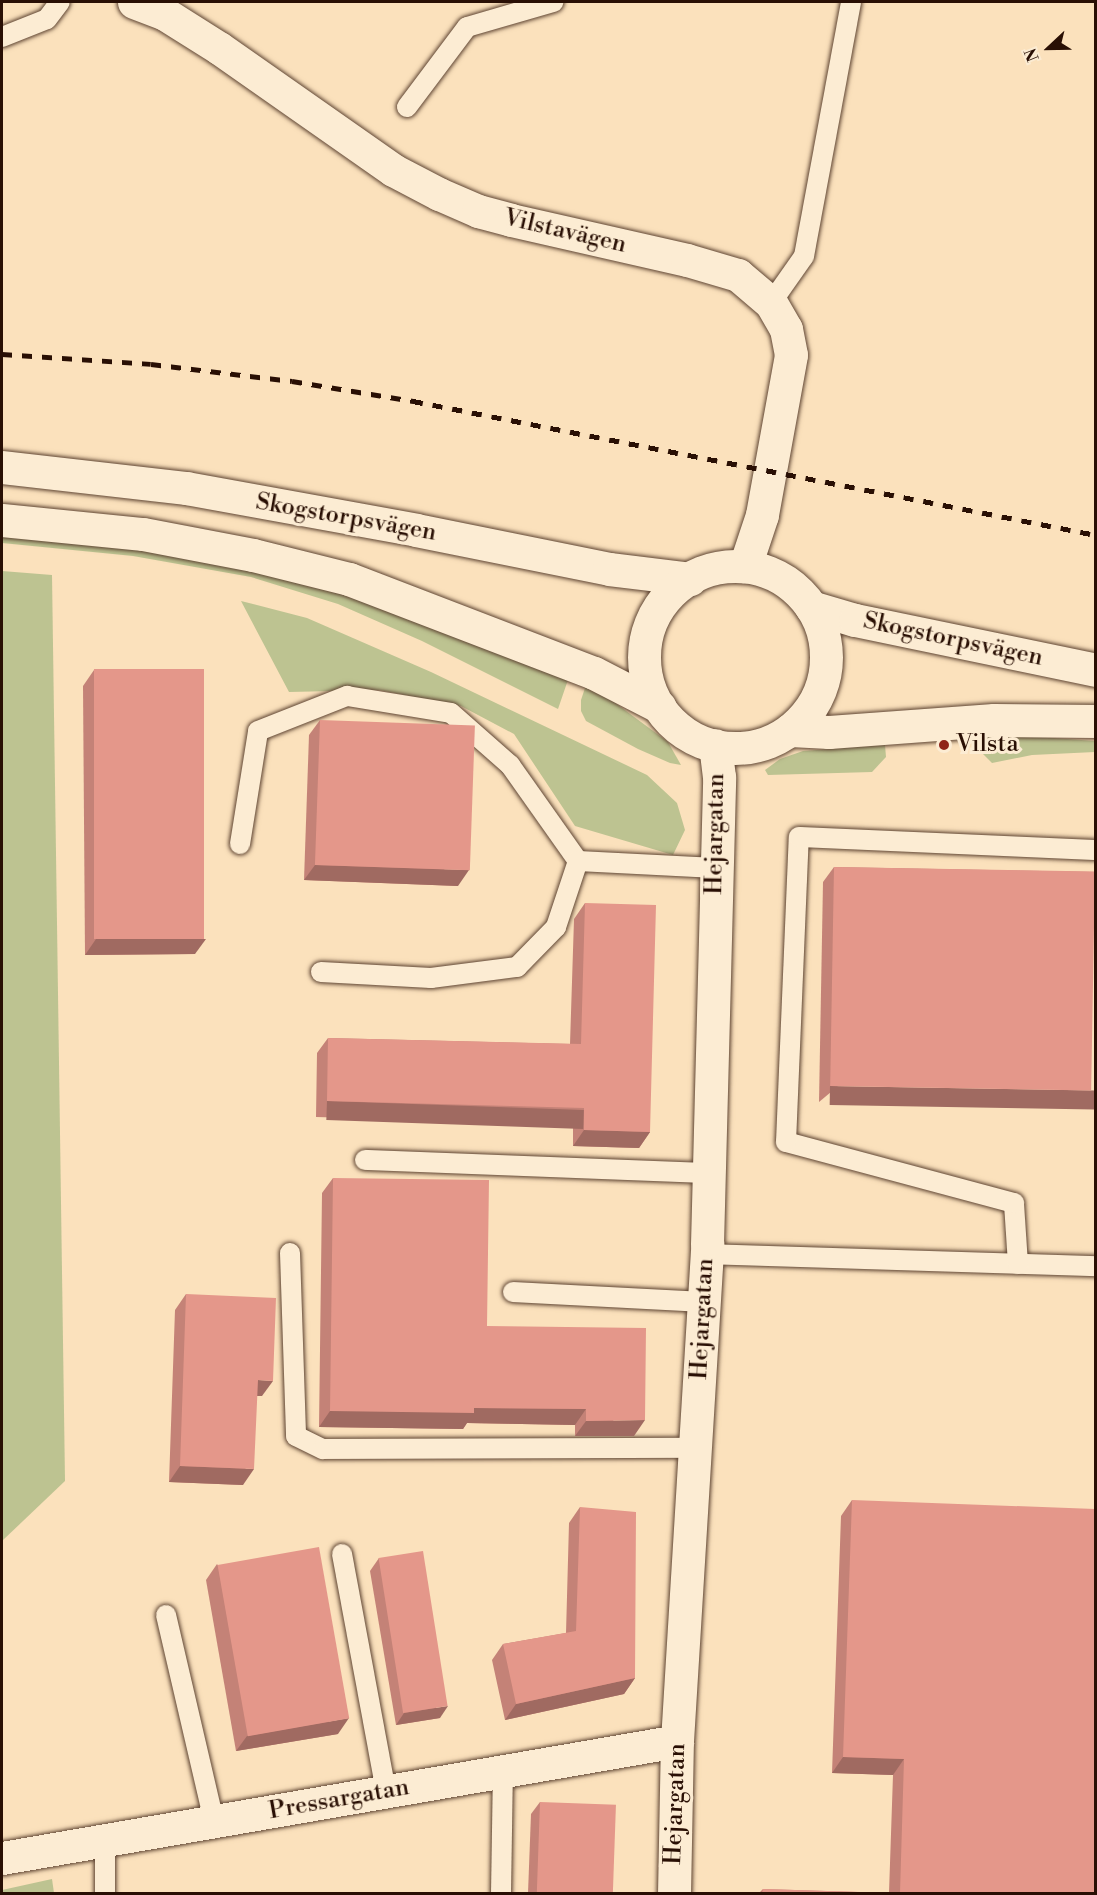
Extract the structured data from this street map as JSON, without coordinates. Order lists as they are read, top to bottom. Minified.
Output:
{"streets":{"street":["Vilstavägen","Skogstorpsvägen","Hejargatan","Pressargatan"]},"crossings":[["Vilstavägen","Skogstorpsvägen"],["Vilstavägen","Hejargatan"],["Skogstorpsvägen","Hejargatan"],["Hejargatan","Pressargatan"]],"places":["Vilsta"],"north":"left"}
